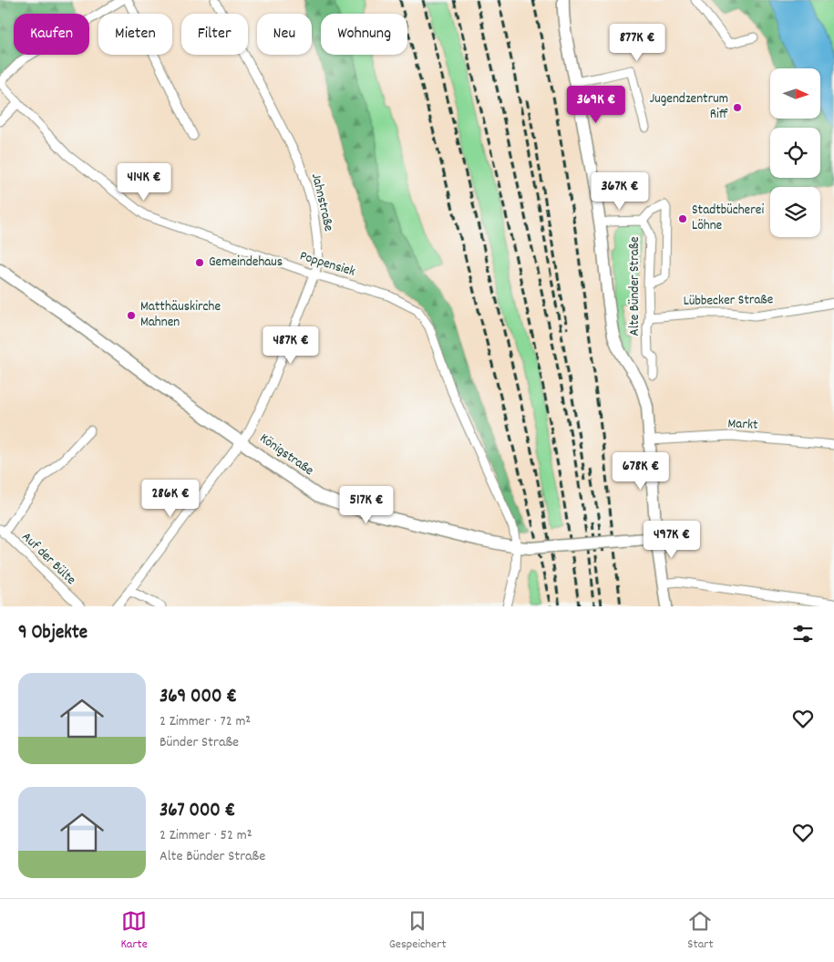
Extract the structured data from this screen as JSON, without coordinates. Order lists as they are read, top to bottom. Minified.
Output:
{"streets":{"main road":["Königstraße"],"street":["Jahnstraße","Poppensiek","Alte Bünder Straße","Lübbecker Straße","Markt","Auf der Bülte"]},"crossings":[["Jahnstraße","Poppensiek"],["Jahnstraße","Königstraße"],["Poppensiek","Königstraße"],["Alte Bünder Straße","Lübbecker Straße"]],"places":["Jugendzentrum Riff","Stadtbücherei Löhne","Gemeindehaus","Matthäuskirche Mahnen"],"north":"right","page":{"chip":["Kaufen","Mieten","Filter","Neu","Wohnung"],"price":["877K €","369K €","414K €","367K €","487K €","678K €","286K €","517K €","497K €"],"heading":"9 Objekte","list":[{"name":"369 000 €","note":"2 Zimmer · 72 m² · Bünder Straße"},{"name":"367 000 €","note":"2 Zimmer · 52 m² · Alte Bünder Straße"}],"tabs":["Karte","Gespeichert","Start"]}}
